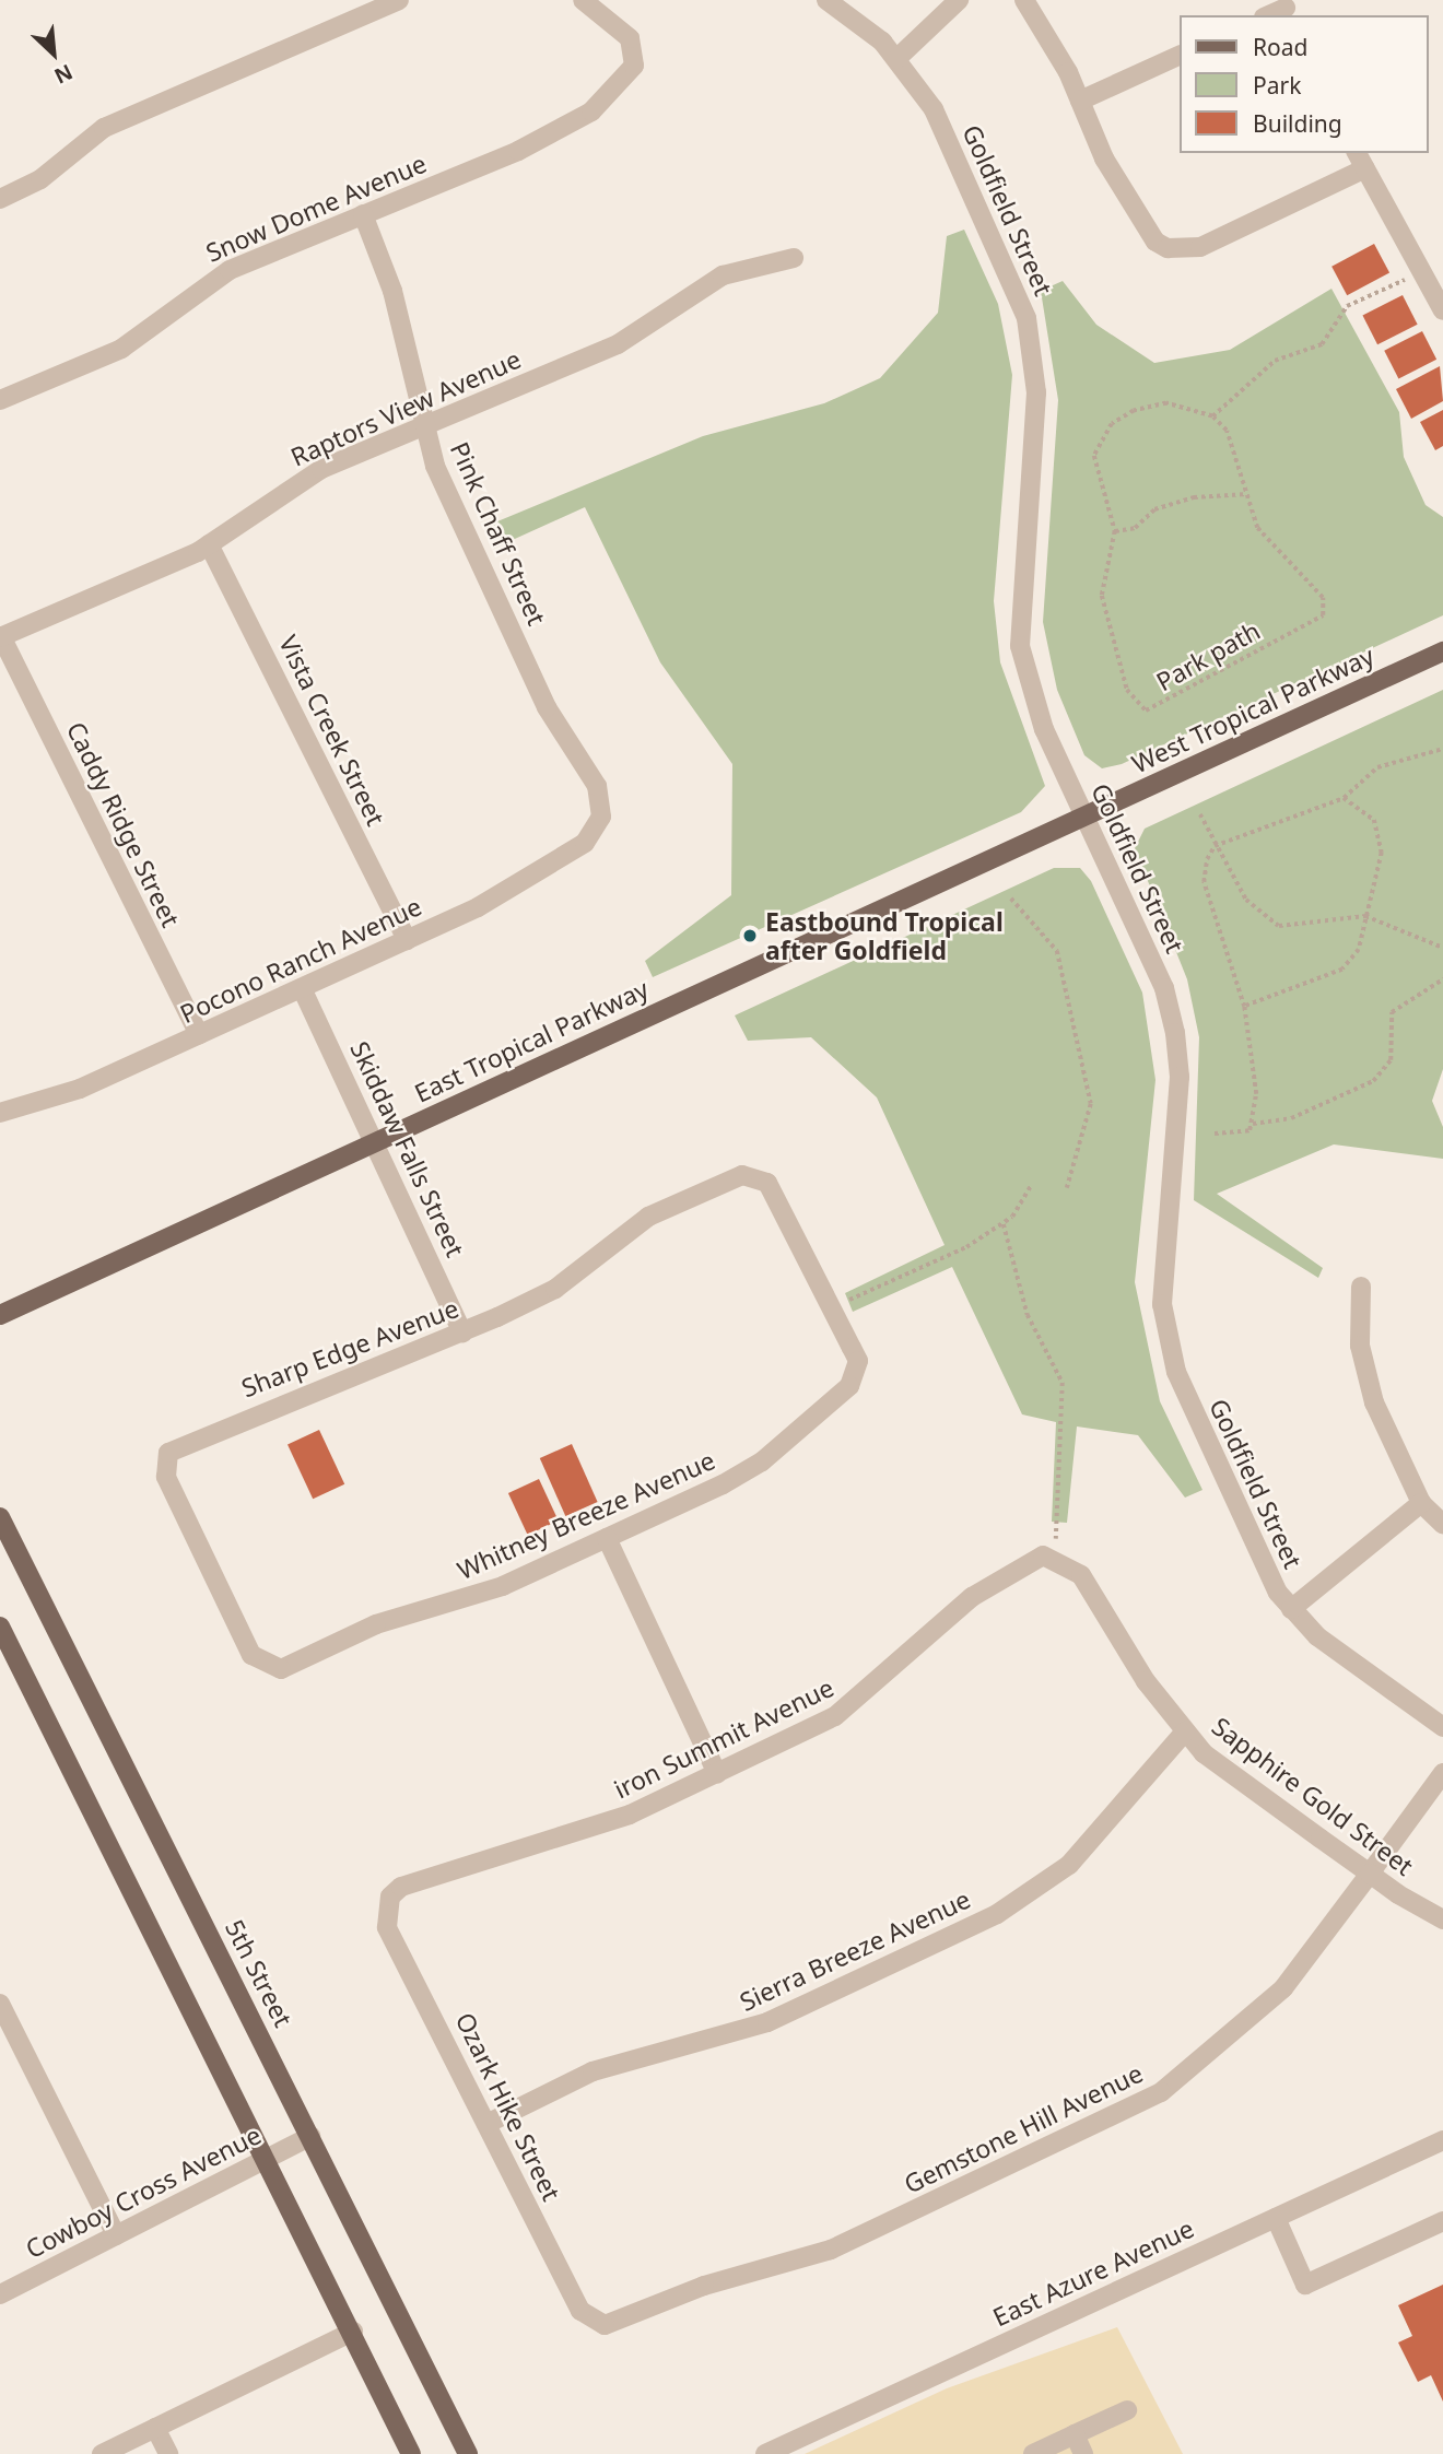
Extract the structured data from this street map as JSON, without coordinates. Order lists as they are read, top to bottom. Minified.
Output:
{"streets":{"main road":["West Tropical Parkway","East Tropical Parkway","5th Street"],"street":["Snow Dome Avenue","Goldfield Street","Raptors View Avenue","Pink Chaff Street","Vista Creek Street","Caddy Ridge Street","Pocono Ranch Avenue","Skiddaw Falls Street","Sharp Edge Avenue","Whitney Breeze Avenue","iron Summit Avenue","Sapphire Gold Street","Sierra Breeze Avenue","Ozark Hike Street","Gemstone Hill Avenue","Cowboy Cross Avenue","East Azure Avenue"],"path":["Park path"]},"crossings":[["Snow Dome Avenue","Pink Chaff Street"],["Goldfield Street","West Tropical Parkway"],["Goldfield Street","East Tropical Parkway"],["Raptors View Avenue","Pink Chaff Street"],["Raptors View Avenue","Vista Creek Street"],["Raptors View Avenue","Caddy Ridge Street"],["Pink Chaff Street","Pocono Ranch Avenue"],["West Tropical Parkway","East Tropical Parkway"],["Vista Creek Street","Pocono Ranch Avenue"],["Caddy Ridge Street","Pocono Ranch Avenue"],["Pocono Ranch Avenue","Skiddaw Falls Street"],["East Tropical Parkway","Skiddaw Falls Street"],["Skiddaw Falls Street","Sharp Edge Avenue"],["Sharp Edge Avenue","Whitney Breeze Avenue"],["iron Summit Avenue","Sapphire Gold Street"],["iron Summit Avenue","Ozark Hike Street"],["Sapphire Gold Street","Sierra Breeze Avenue"],["Sapphire Gold Street","Gemstone Hill Avenue"],["Sierra Breeze Avenue","Ozark Hike Street"],["5th Street","Cowboy Cross Avenue"],["Ozark Hike Street","Gemstone Hill Avenue"]],"places":["Eastbound Tropical after Goldfield"],"legend":["Road","Park","Building"],"north":"bottom right"}
